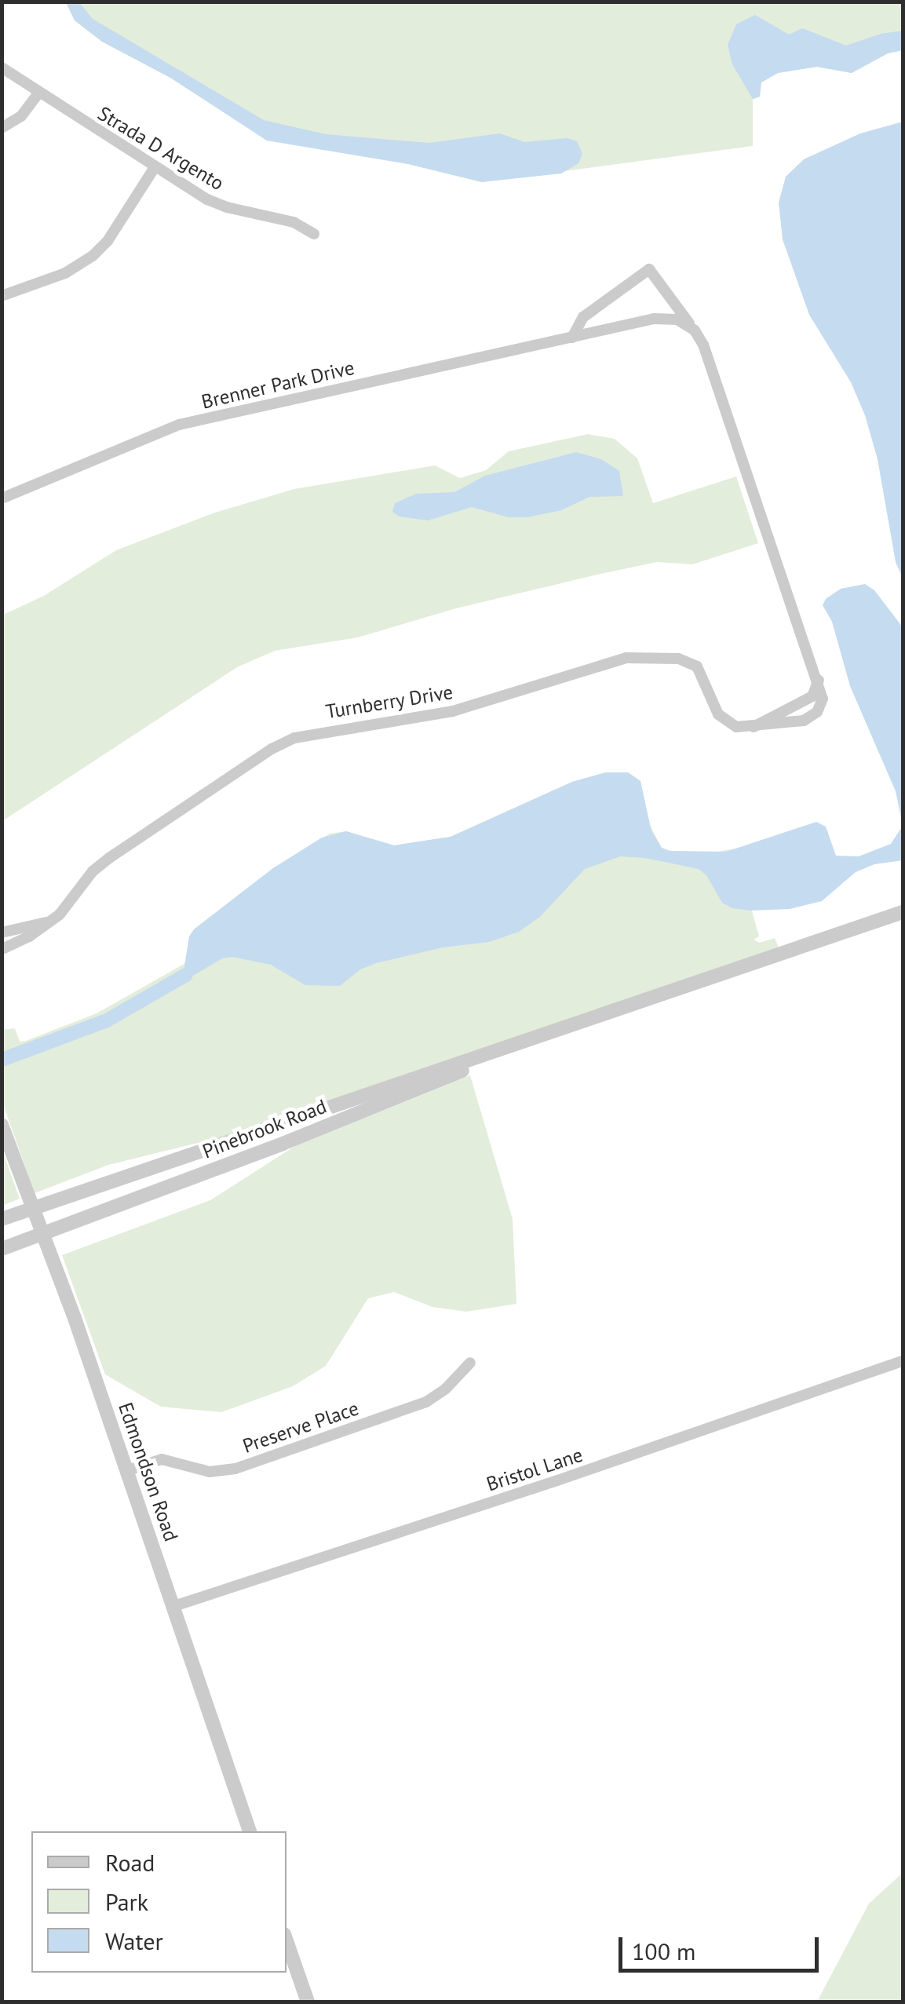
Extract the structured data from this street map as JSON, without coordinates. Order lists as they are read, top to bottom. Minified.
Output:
{"streets":{"street":["Strada D Argento","Brenner Park Drive","Turnberry Drive","Pinebrook Road","Preserve Place","Bristol Lane","Edmondson Road"]},"crossings":[["Pinebrook Road","Edmondson Road"],["Preserve Place","Edmondson Road"],["Bristol Lane","Edmondson Road"]],"legend":["Road","Park","Water"],"scale_bar":"100 m"}
